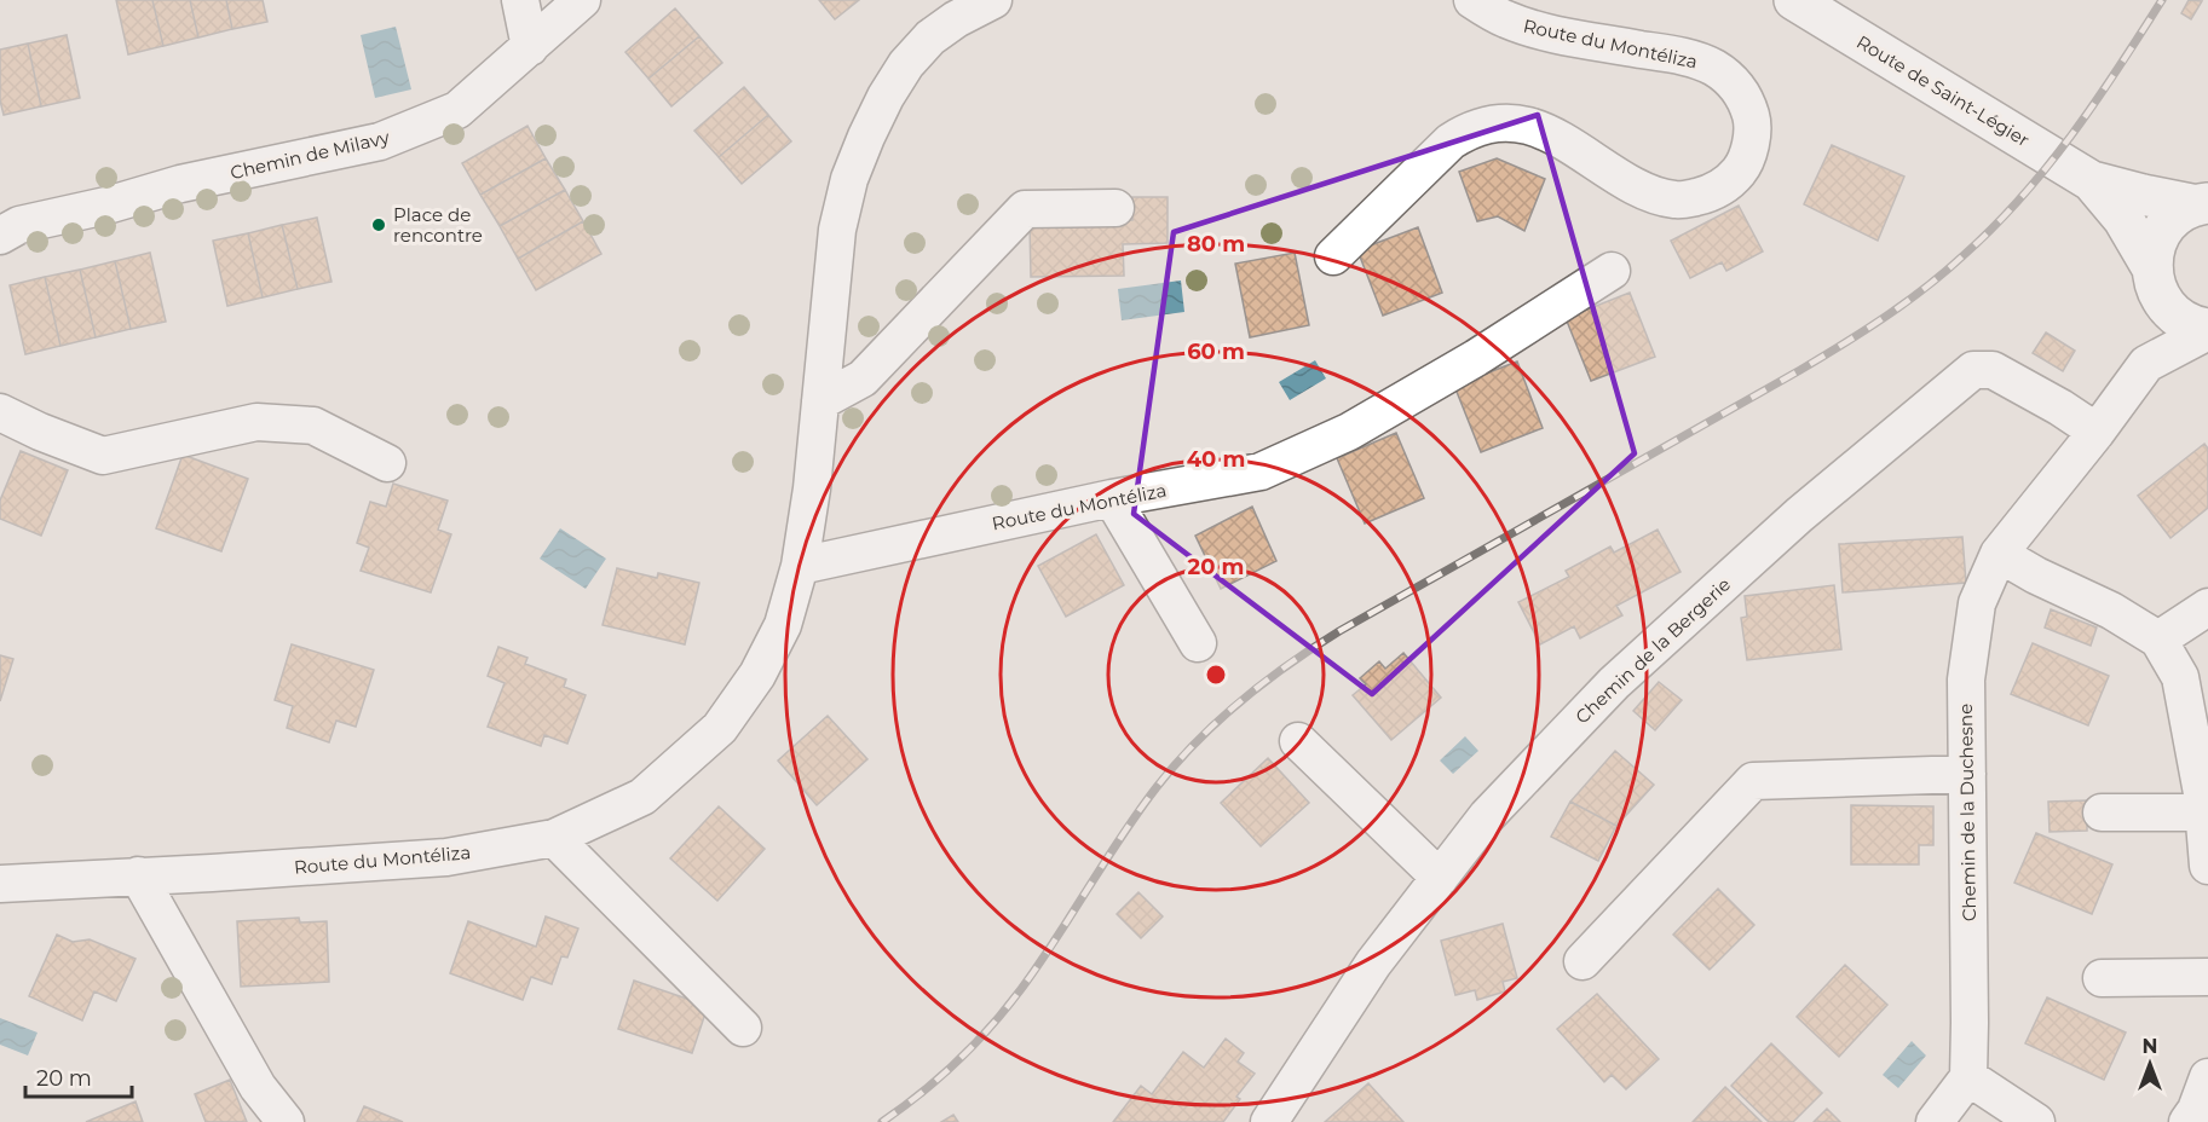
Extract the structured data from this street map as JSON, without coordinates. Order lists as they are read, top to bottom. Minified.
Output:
{"streets":{"main road":["Route de Saint-Légier"],"street":["Route du Montéliza","Chemin de Milavy","Chemin de la Bergerie","Chemin de la Duchesne"]},"crossings":[["Route de Saint-Légier","Chemin de la Duchesne"],["Chemin de la Bergerie","Chemin de la Duchesne"]],"places":["Place de rencontre"],"scale_bar":"20 m","north":"top","rings":["80 m","60 m","40 m","20 m"]}
